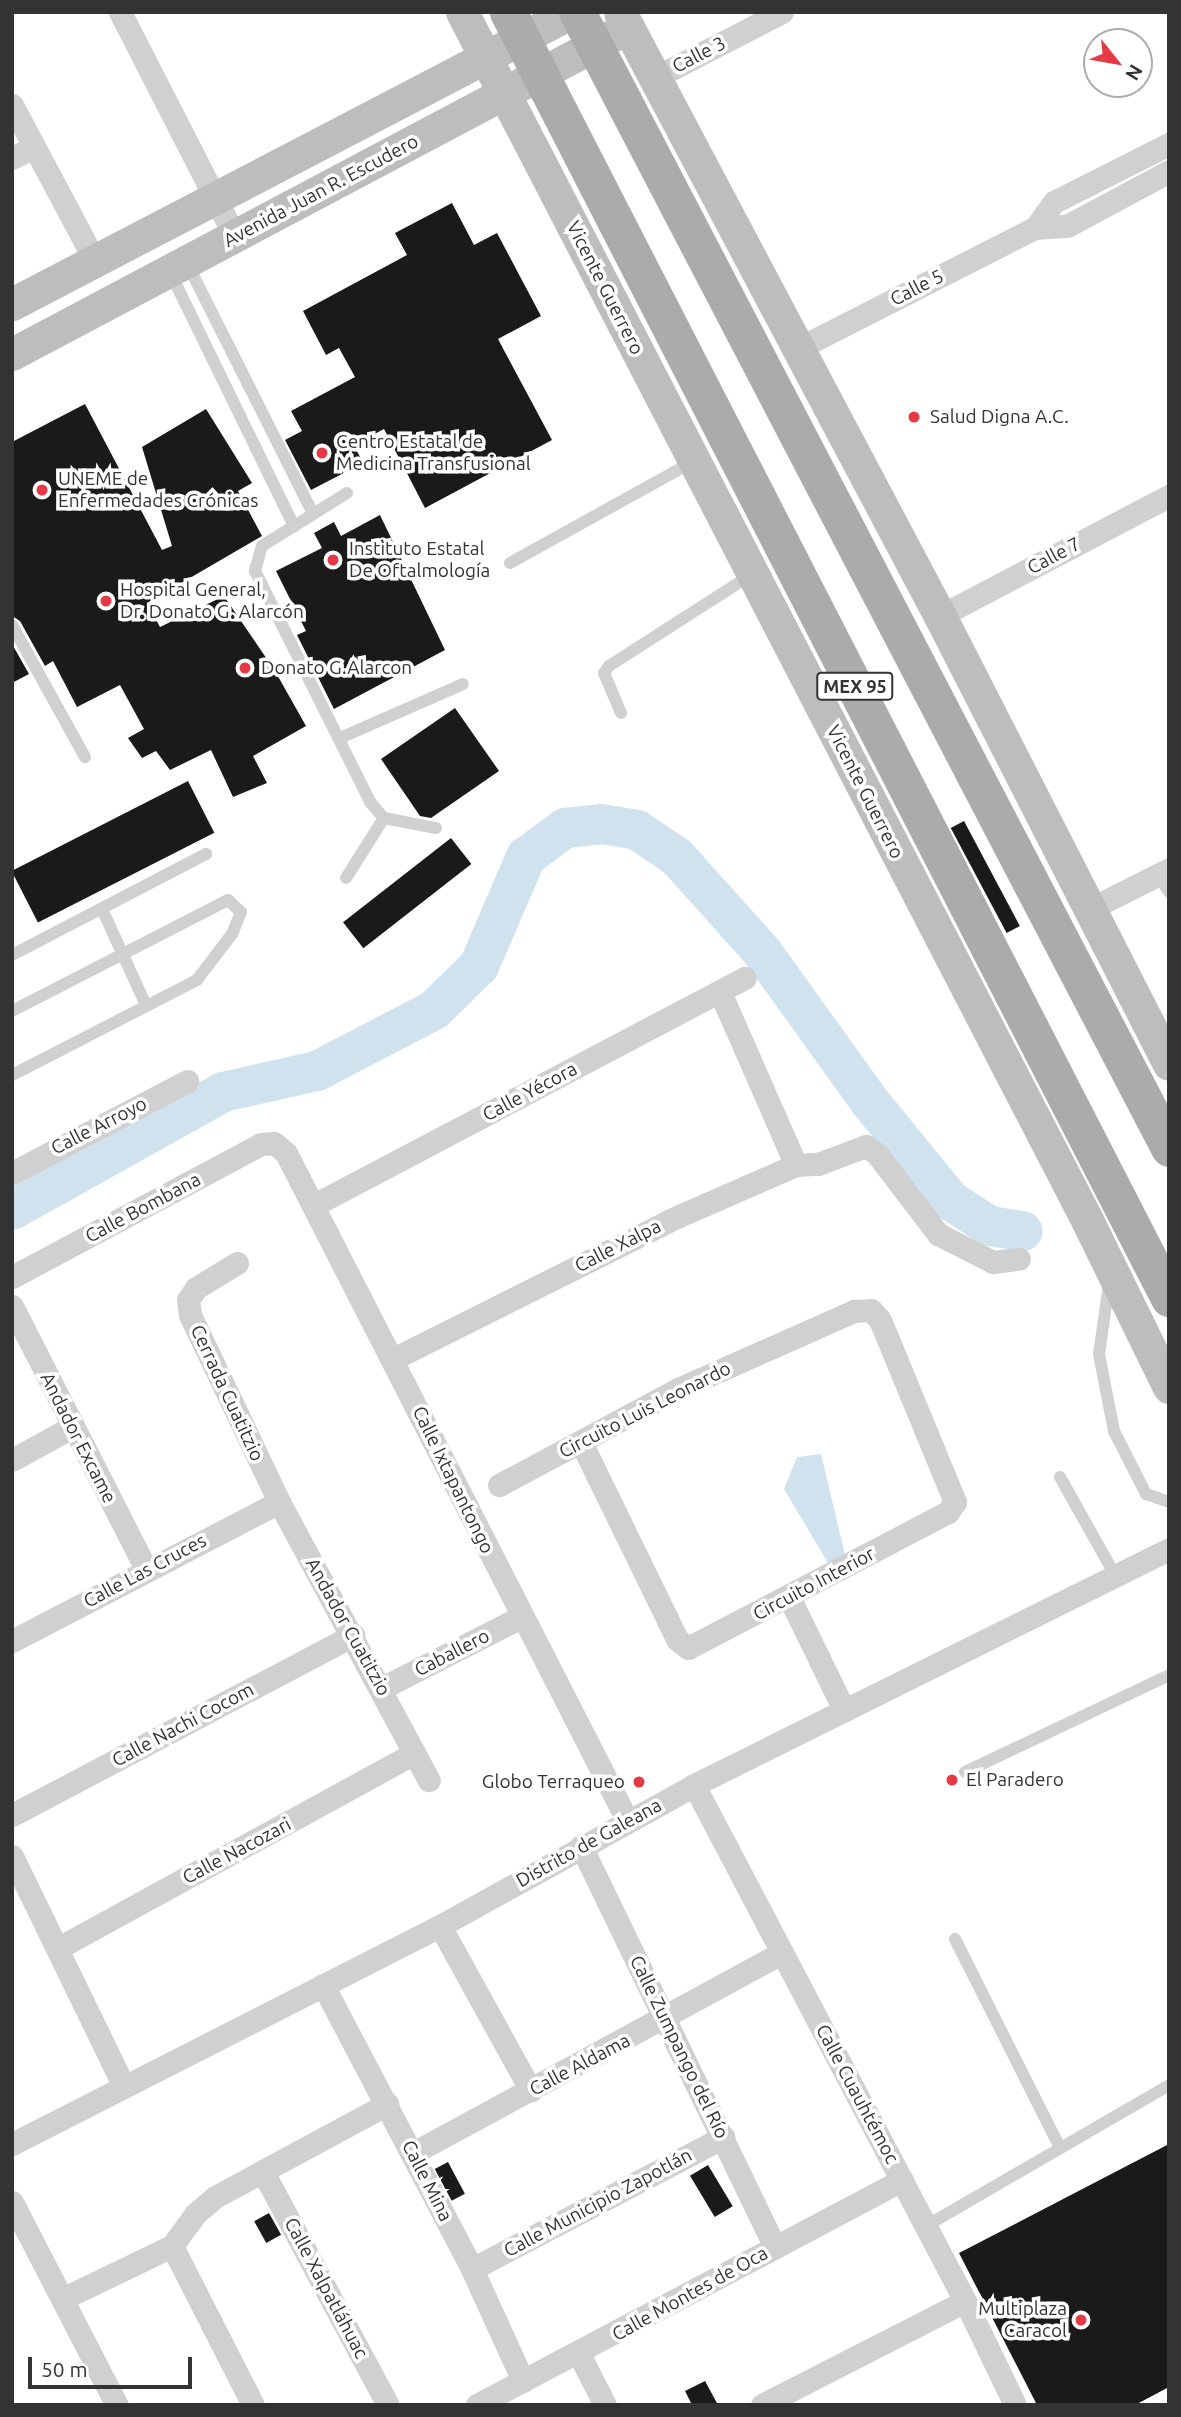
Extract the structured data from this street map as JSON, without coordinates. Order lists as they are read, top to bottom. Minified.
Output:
{"streets":{"main road":["Avenida Juan R. Escudero","Vicente Guerrero","MEX 95"],"street":["Calle 3","Calle 5","Calle 7","Calle Yécora","Calle Arroyo","Calle Bombana","Calle Xalpa","Cerrada Cuatitzio","Circuito Luis Leonardo","Andador Excame","Calle Ixtapantongo","Calle Las Cruces","Circuito Interior","Andador Cuatitzio","Caballero","Calle Nachi Cocom","Distrito de Galeana","Calle Nacozari","Calle Zumpango del Río","Calle Aldama","Calle Cuauhtémoc","Calle Mina","Calle Municipio Zapotlán","Calle Xalpatláhuac","Calle Montes de Oca"]},"crossings":[["Avenida Juan R. Escudero","Vicente Guerrero"],["Avenida Juan R. Escudero","MEX 95"],["Calle Yécora","Calle Ixtapantongo"],["Calle Bombana","Calle Ixtapantongo"],["Calle Xalpa","Calle Ixtapantongo"],["Cerrada Cuatitzio","Calle Las Cruces"],["Cerrada Cuatitzio","Andador Cuatitzio"],["Circuito Luis Leonardo","Circuito Interior"],["Andador Excame","Calle Las Cruces"],["Calle Ixtapantongo","Caballero"],["Calle Ixtapantongo","Distrito de Galeana"],["Calle Las Cruces","Andador Cuatitzio"],["Andador Cuatitzio","Caballero"],["Andador Cuatitzio","Calle Nachi Cocom"],["Andador Cuatitzio","Calle Nacozari"],["Distrito de Galeana","Calle Zumpango del Río"],["Distrito de Galeana","Calle Cuauhtémoc"],["Distrito de Galeana","Calle Mina"],["Calle Zumpango del Río","Calle Aldama"],["Calle Zumpango del Río","Calle Municipio Zapotlán"],["Calle Zumpango del Río","Calle Montes de Oca"],["Calle Aldama","Calle Cuauhtémoc"],["Calle Aldama","Calle Mina"],["Calle Cuauhtémoc","Calle Montes de Oca"],["Calle Mina","Calle Municipio Zapotlán"],["Calle Mina","Calle Montes de Oca"]],"places":["Salud Digna A.C.","Centro Estatal de Medicina Transfusional","UNEME de Enfermedades Crónicas","Instituto Estatal De Oftalmología","Hospital General, Dr. Donato G. Alarcón","Donato G.Alarcon","El Paradero","Globo Terraqueo","Multiplaza Caracol"],"scale_bar":"50 m","north":"bottom right"}
